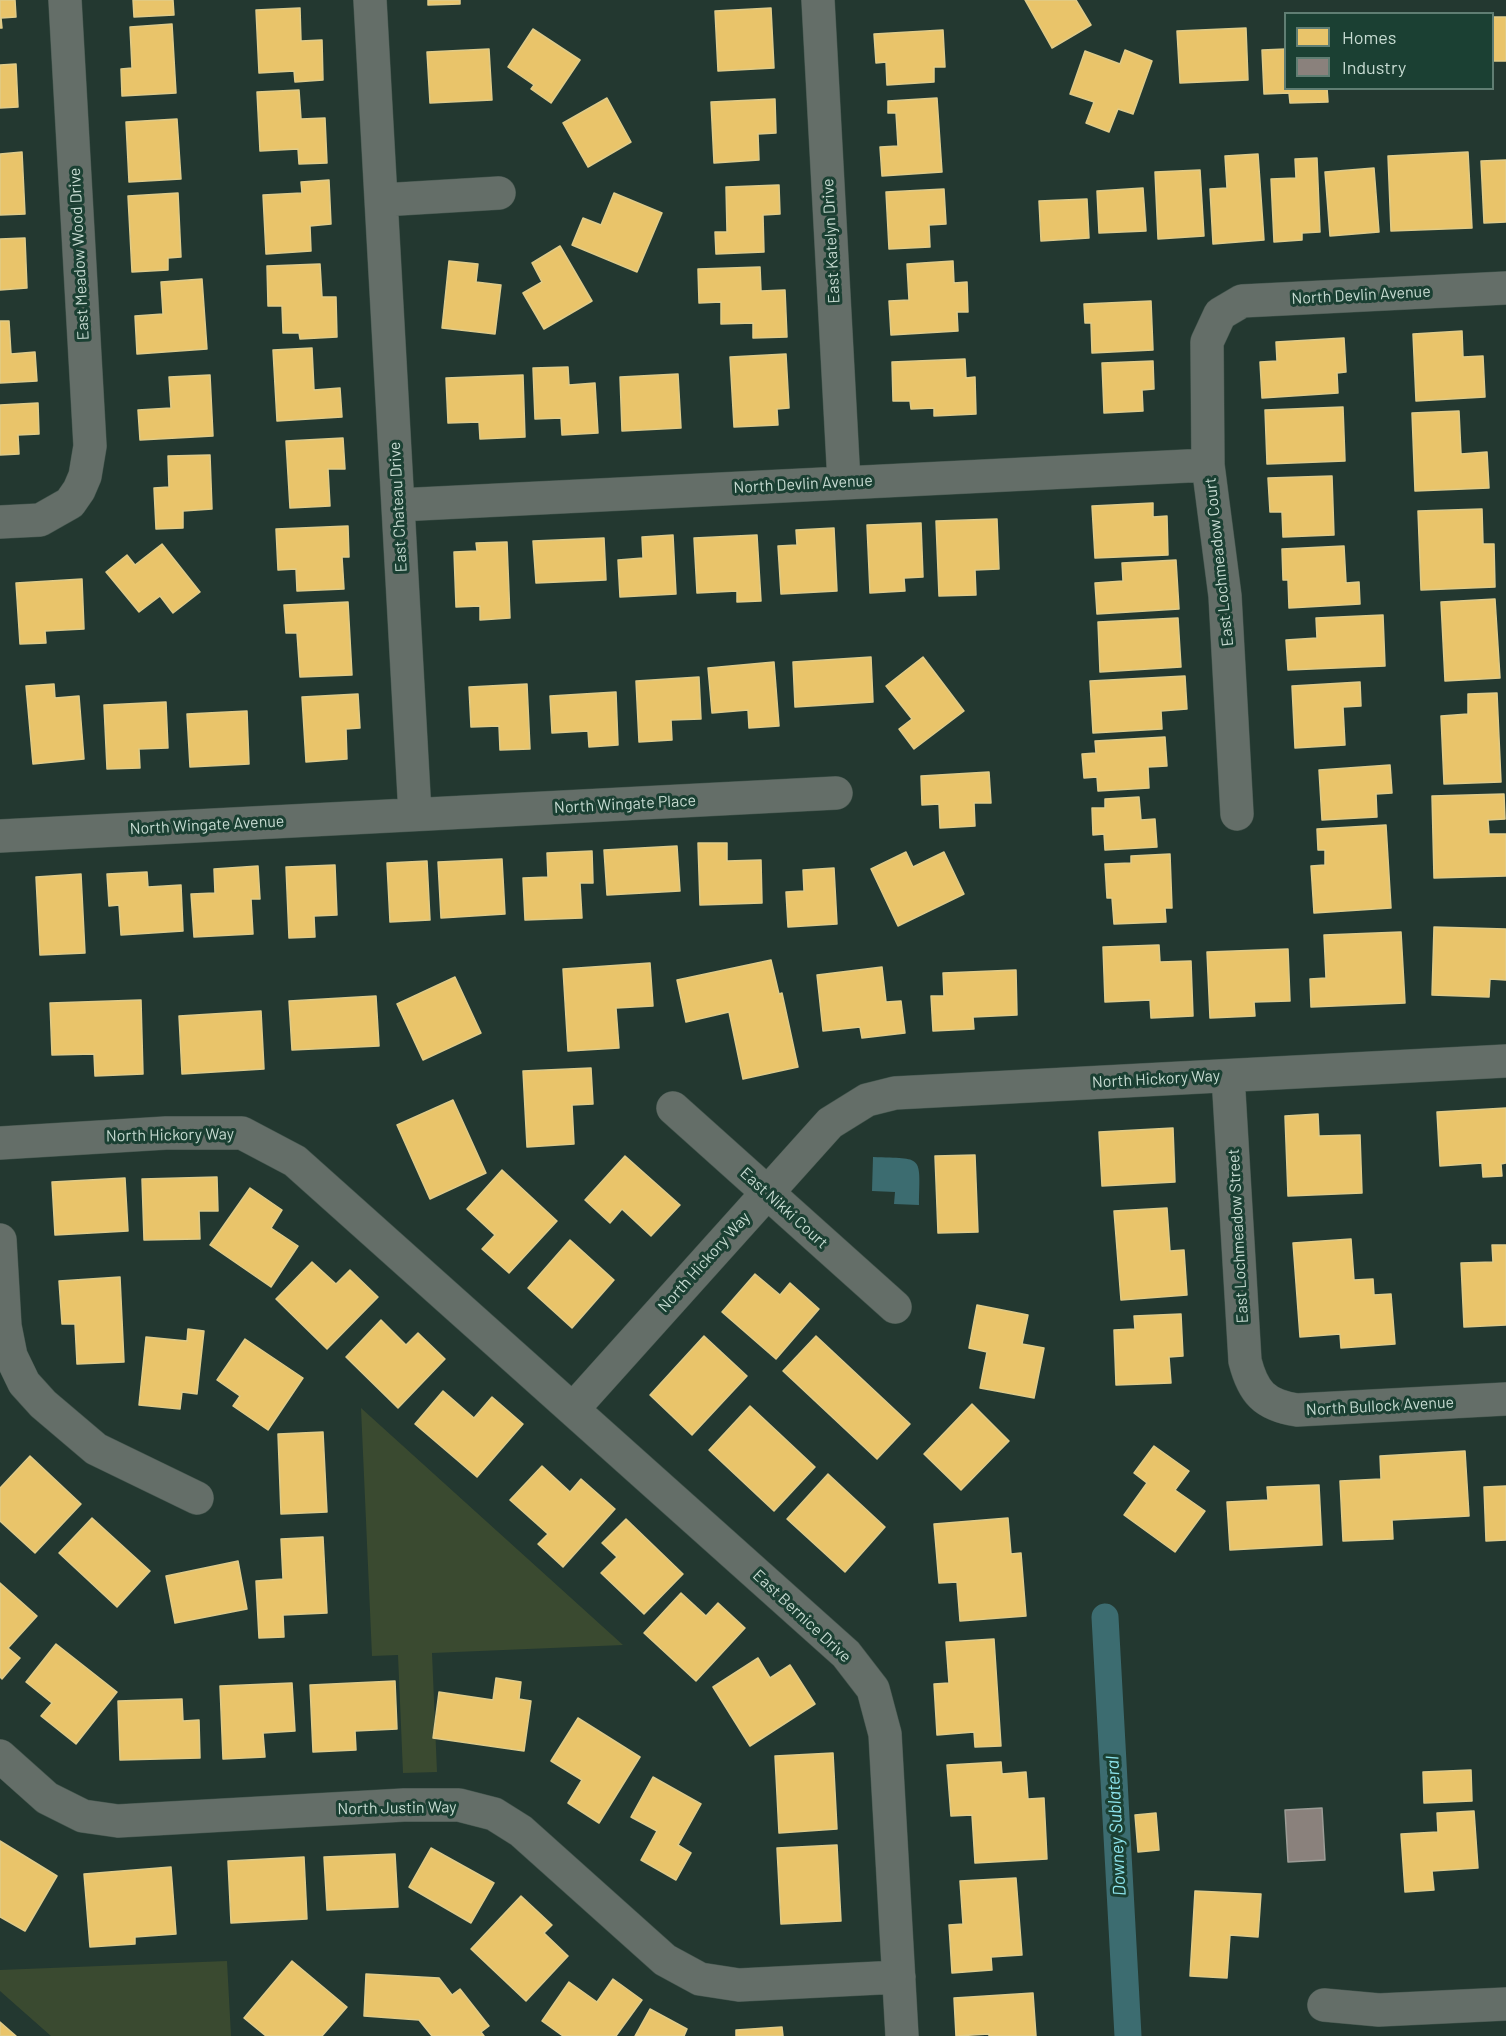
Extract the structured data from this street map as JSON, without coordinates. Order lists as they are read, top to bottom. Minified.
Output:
{"streets":{"street":["East Katelyn Drive","East Meadow Wood Drive","North Devlin Avenue","East Chateau Drive","East Lochmeadow Court","North Wingate Place","North Wingate Avenue","North Hickory Way","East Nikki Court","East Lochmeadow Street","North Bullock Avenue","East Bernice Drive","North Justin Way"]},"crossings":[["East Katelyn Drive","North Devlin Avenue"],["North Devlin Avenue","East Chateau Drive"],["North Devlin Avenue","East Lochmeadow Court"],["East Chateau Drive","North Wingate Place"],["East Chateau Drive","North Wingate Avenue"],["North Wingate Place","North Wingate Avenue"],["North Hickory Way","East Nikki Court"],["North Hickory Way","East Lochmeadow Street"],["North Hickory Way","East Bernice Drive"],["East Lochmeadow Street","North Bullock Avenue"],["East Bernice Drive","North Justin Way"]],"water":["Downey Sublateral"],"legend":["Homes","Industry"]}
